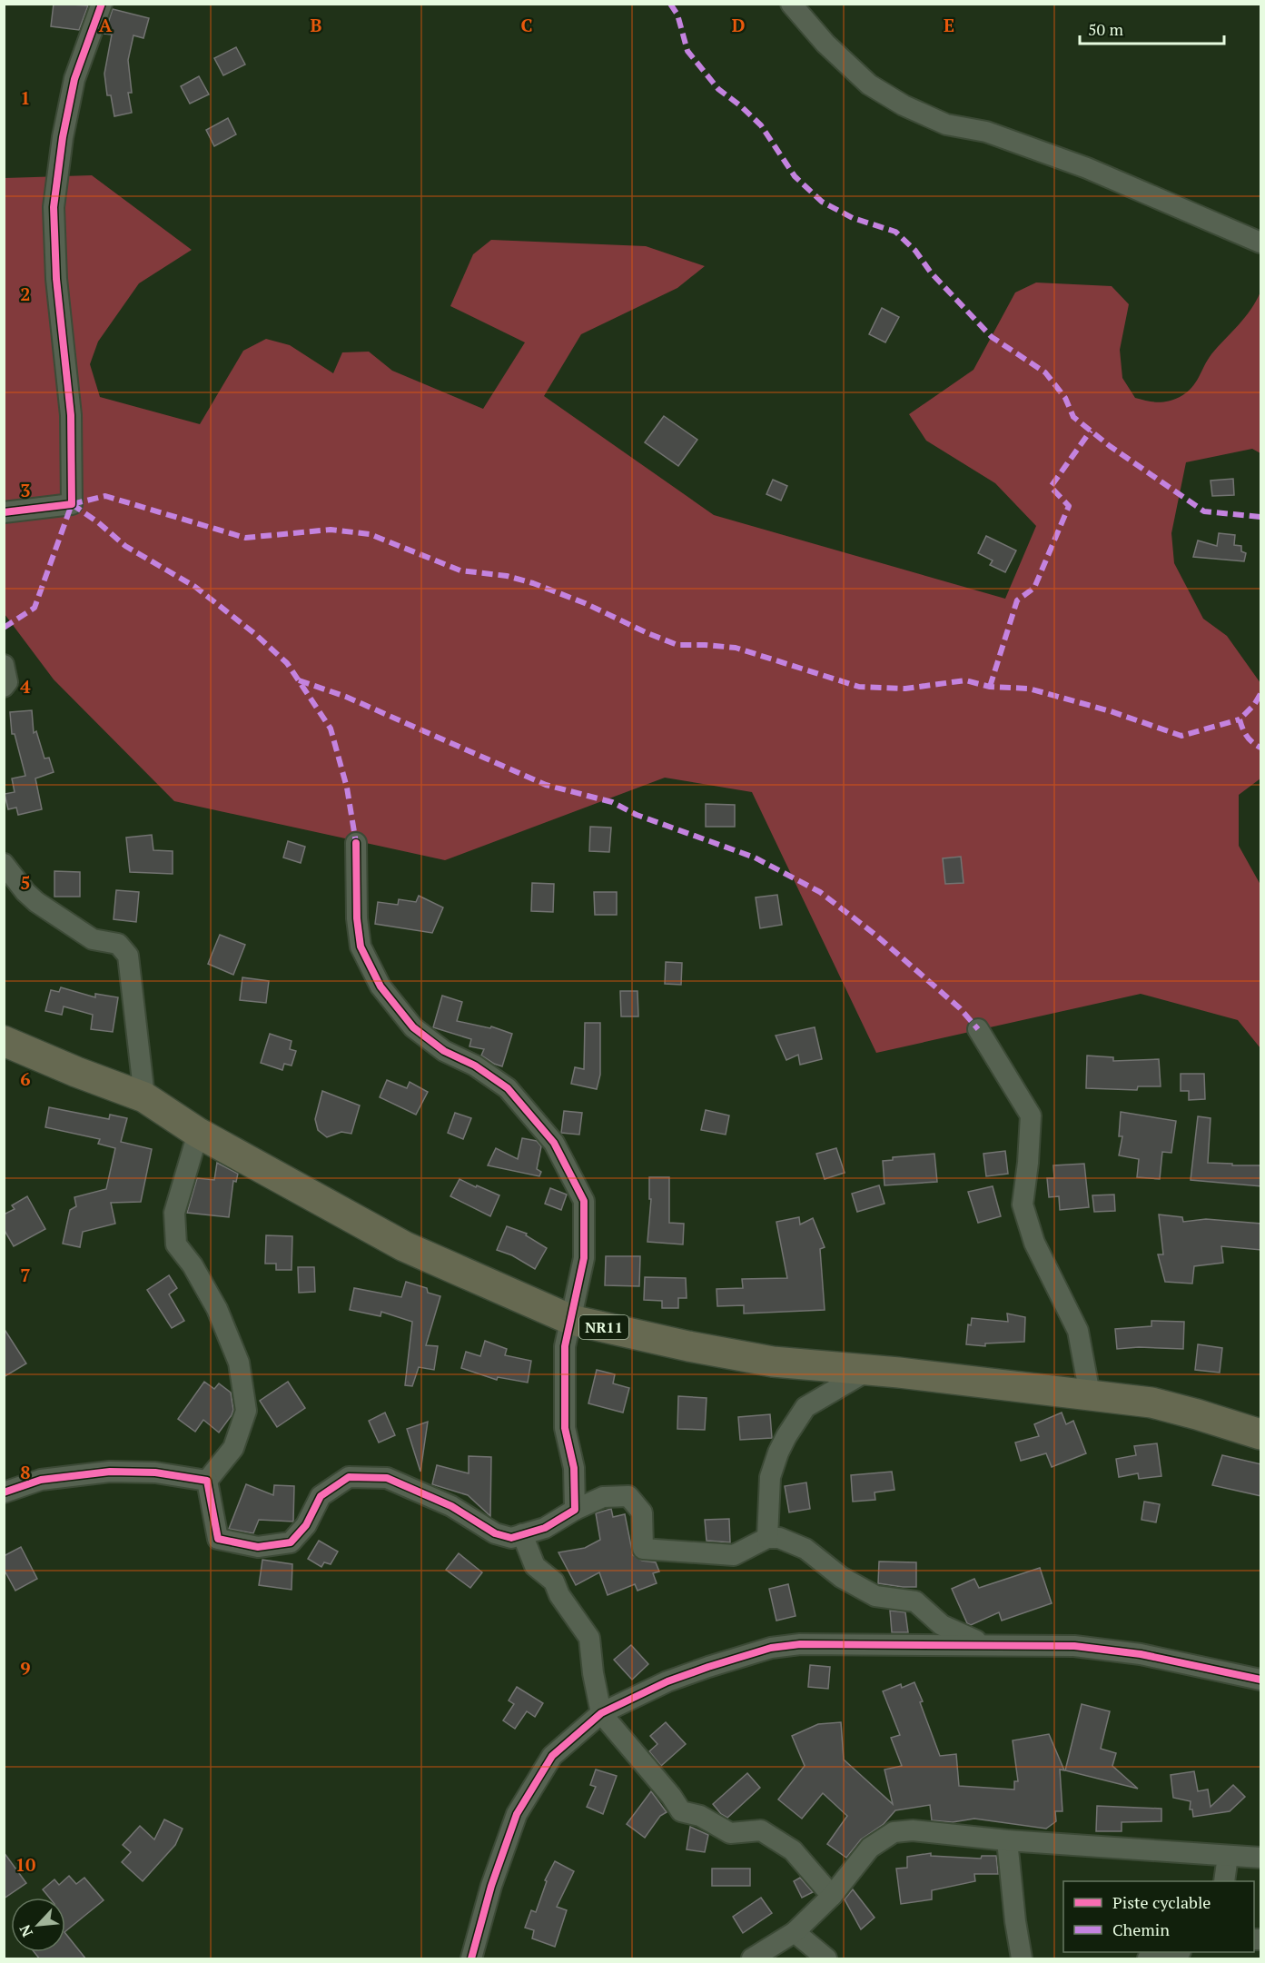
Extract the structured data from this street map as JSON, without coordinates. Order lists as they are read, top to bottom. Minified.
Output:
{"streets":{"highway":["NR11"]},"legend":["Piste cyclable","Chemin"],"scale_bar":"50 m","north":"bottom left","grid":{"columns":["A","B","C","D","E"],"rows":["1","2","3","4","5","6","7","8","9","10"]}}
